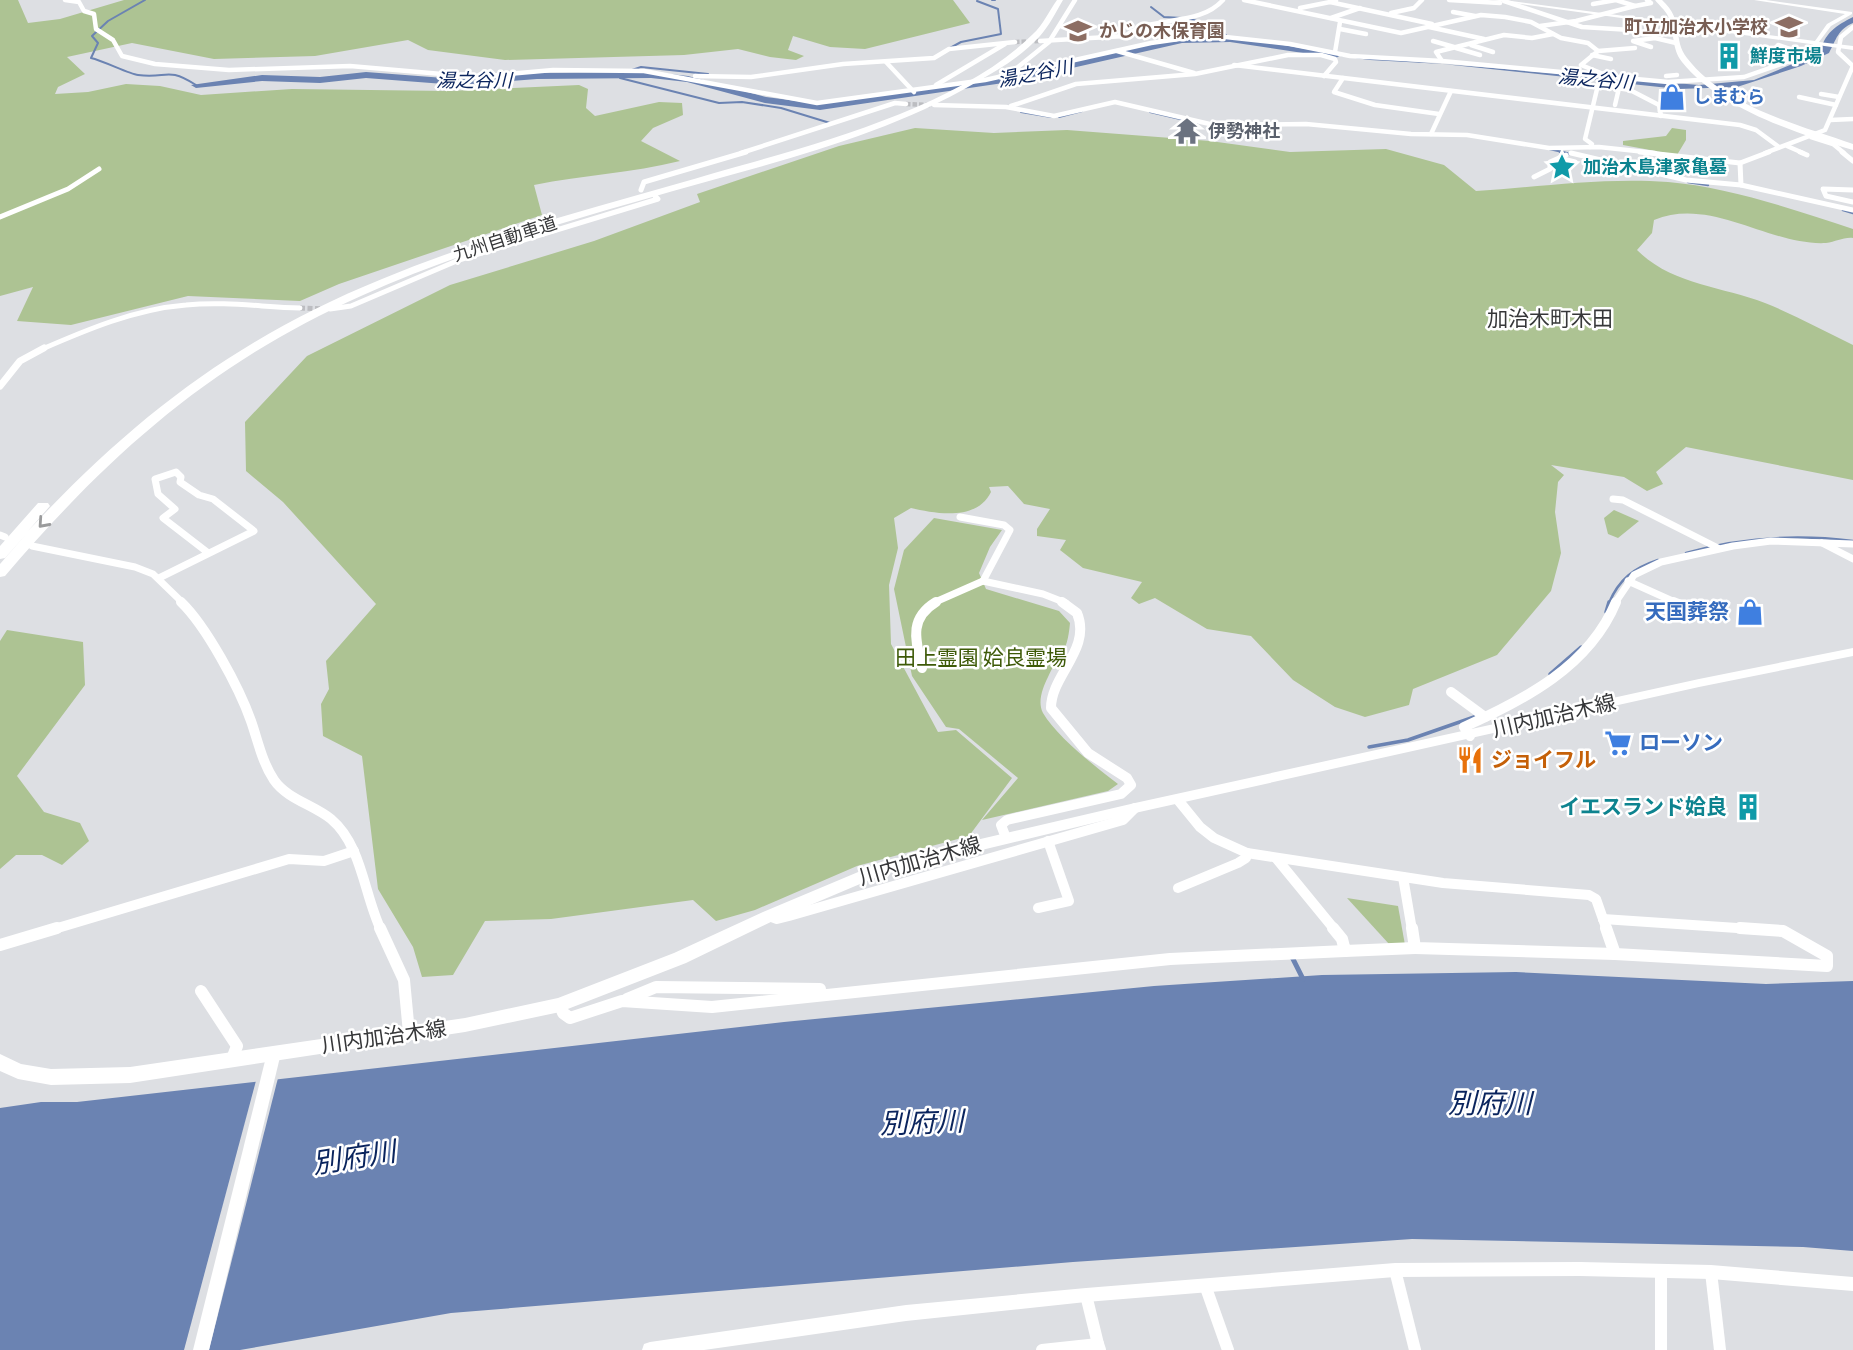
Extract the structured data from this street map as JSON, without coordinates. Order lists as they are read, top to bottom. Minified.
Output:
{"streets":{"highway":["九州自動車道"],"main road":["川内加治木線"]},"districts":["加治木町木田"],"water":["湯之谷川","別府川"],"parks":["田上霊園 姶良霊場"],"places":{"school or university":["町立加治木小学校","かじの木保育園"],"building":["鮮度市場","イエスランド姶良"],"shop":["しまむら","天国葬祭"],"temple":["伊勢神社"],"place":["加治木島津家亀墓"],"supermarket":["ローソン"],"restaurant":["ジョイフル"]}}
